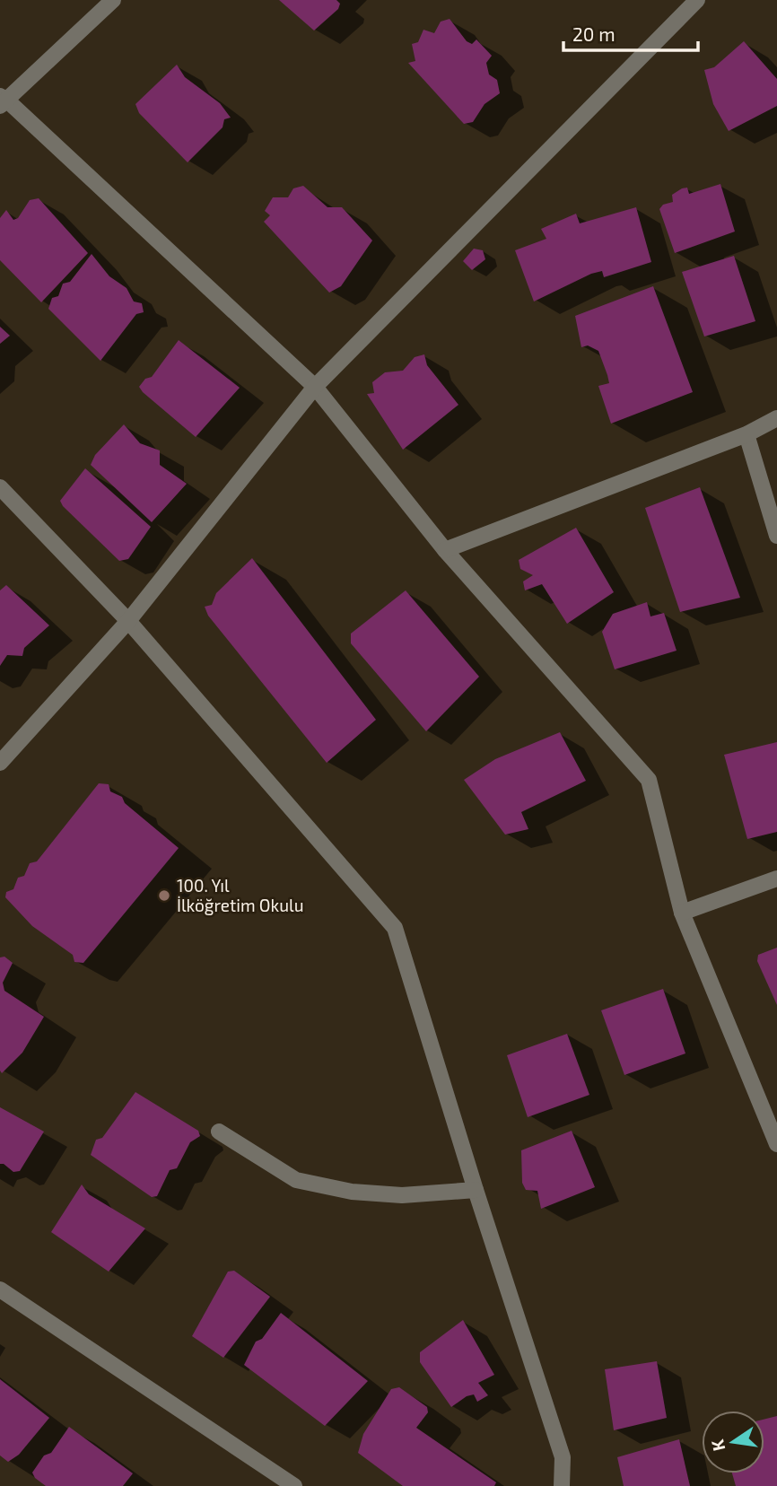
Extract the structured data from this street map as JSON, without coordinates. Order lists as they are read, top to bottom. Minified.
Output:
{"places":["100. Yıl İlköğretim Okulu"],"scale_bar":"20 m","north":"left"}
